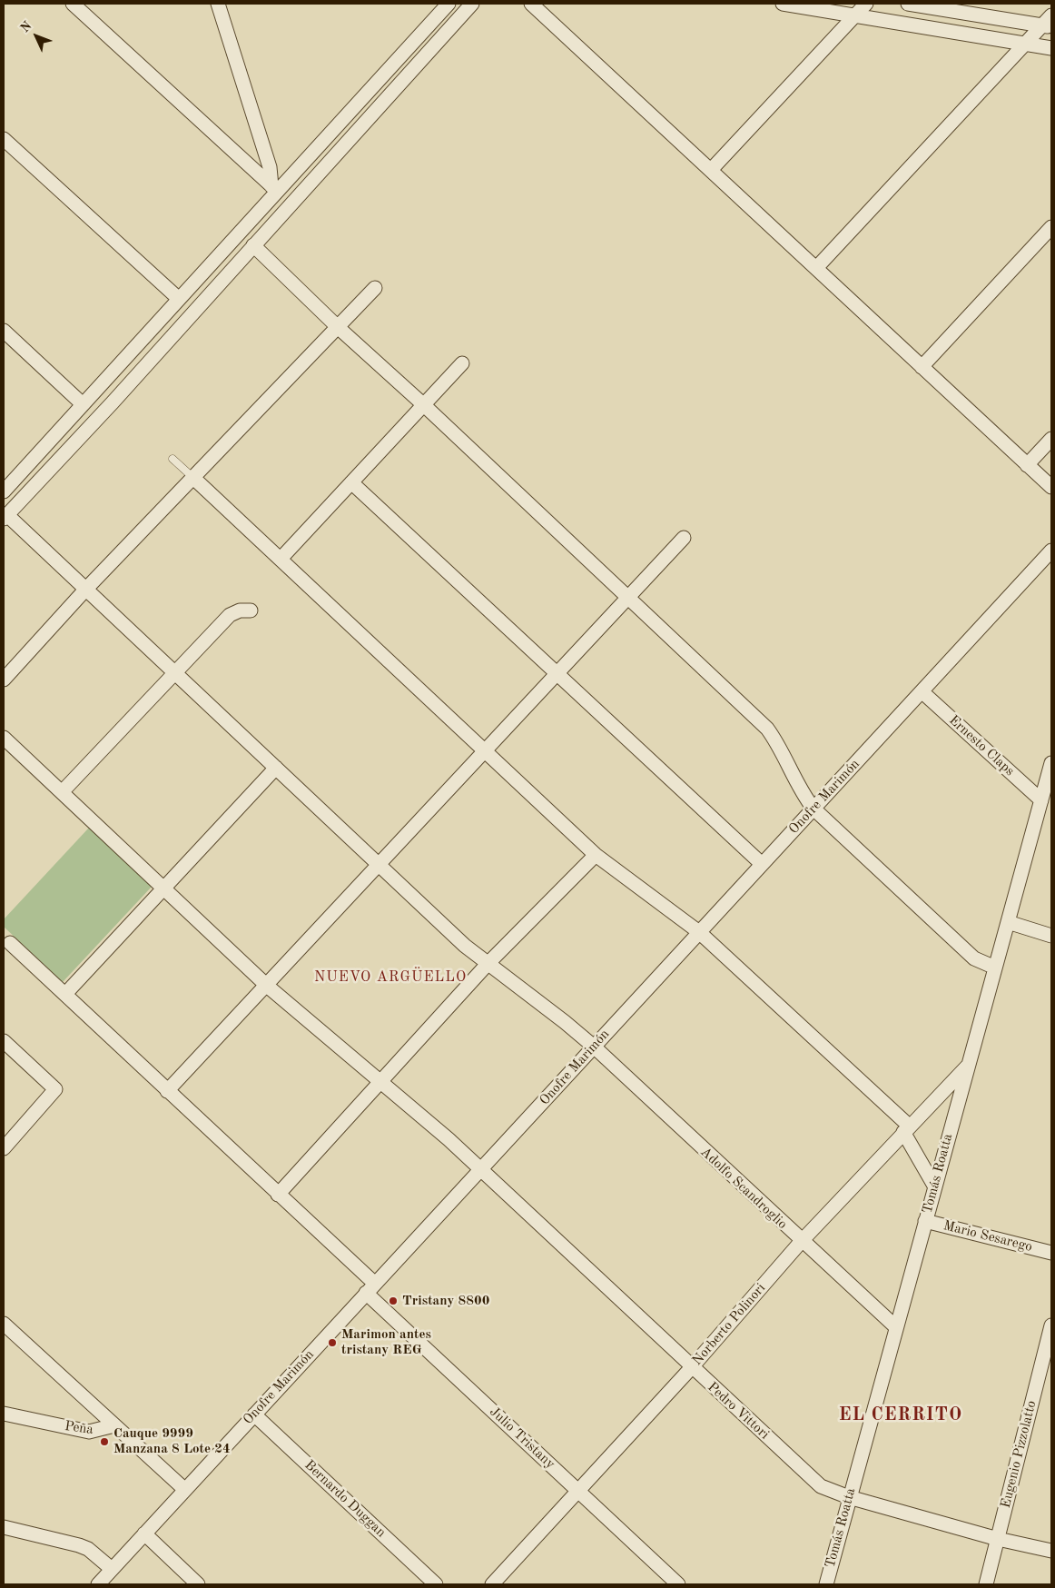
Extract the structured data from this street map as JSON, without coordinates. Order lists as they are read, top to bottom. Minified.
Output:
{"streets":{"street":["Ernesto Claps","Onofre Marimón","Tomás Roatta","Adolfo Scandroglio","Mario Sesarego","Norberto Polinori","Pedro Vittori","Peña","Julio Tristany","Eugenio Pizzolatto","Bernardo Duggan"]},"crossings":[["Ernesto Claps","Onofre Marimón"],["Ernesto Claps","Tomás Roatta"],["Onofre Marimón","Adolfo Scandroglio"],["Onofre Marimón","Pedro Vittori"],["Onofre Marimón","Peña"],["Onofre Marimón","Julio Tristany"],["Onofre Marimón","Bernardo Duggan"],["Tomás Roatta","Adolfo Scandroglio"],["Tomás Roatta","Mario Sesarego"],["Tomás Roatta","Norberto Polinori"],["Tomás Roatta","Pedro Vittori"],["Adolfo Scandroglio","Norberto Polinori"],["Norberto Polinori","Pedro Vittori"],["Norberto Polinori","Julio Tristany"],["Pedro Vittori","Eugenio Pizzolatto"]],"districts":["NUEVO ARGÜELLO","EL CERRITO"],"places":["Tristany 8800","Marimon antes tristany REG","Cauque 9999 Manzana 8 Lote 24"],"north":"top left"}
